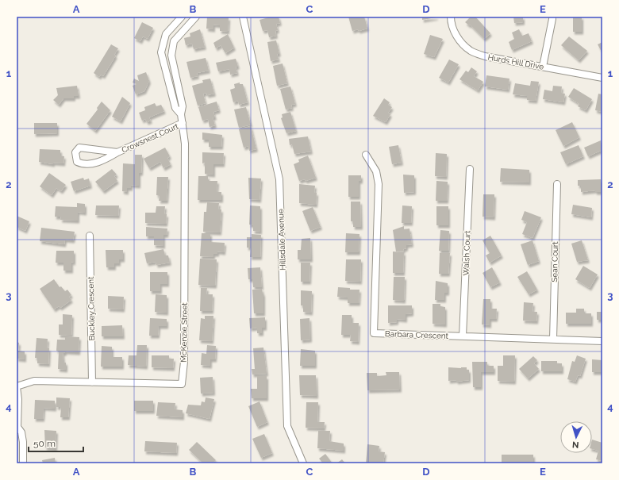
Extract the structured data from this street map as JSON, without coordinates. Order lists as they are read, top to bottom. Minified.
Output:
{"streets":{"street":["Hurds Hill Drive","Crowsnest Court","Hillsdale Avenue","Walsh Court","Sean Court","Buckley Crescent","McKenzie Street","Barbara Crescent"]},"crossings":[["Crowsnest Court","McKenzie Street"],["Walsh Court","Barbara Crescent"],["Sean Court","Barbara Crescent"],["Buckley Crescent","McKenzie Street"]],"scale_bar":"50 m","north":"bottom","grid":{"columns":["A","B","C","D","E"],"rows":["1","2","3","4"]}}
